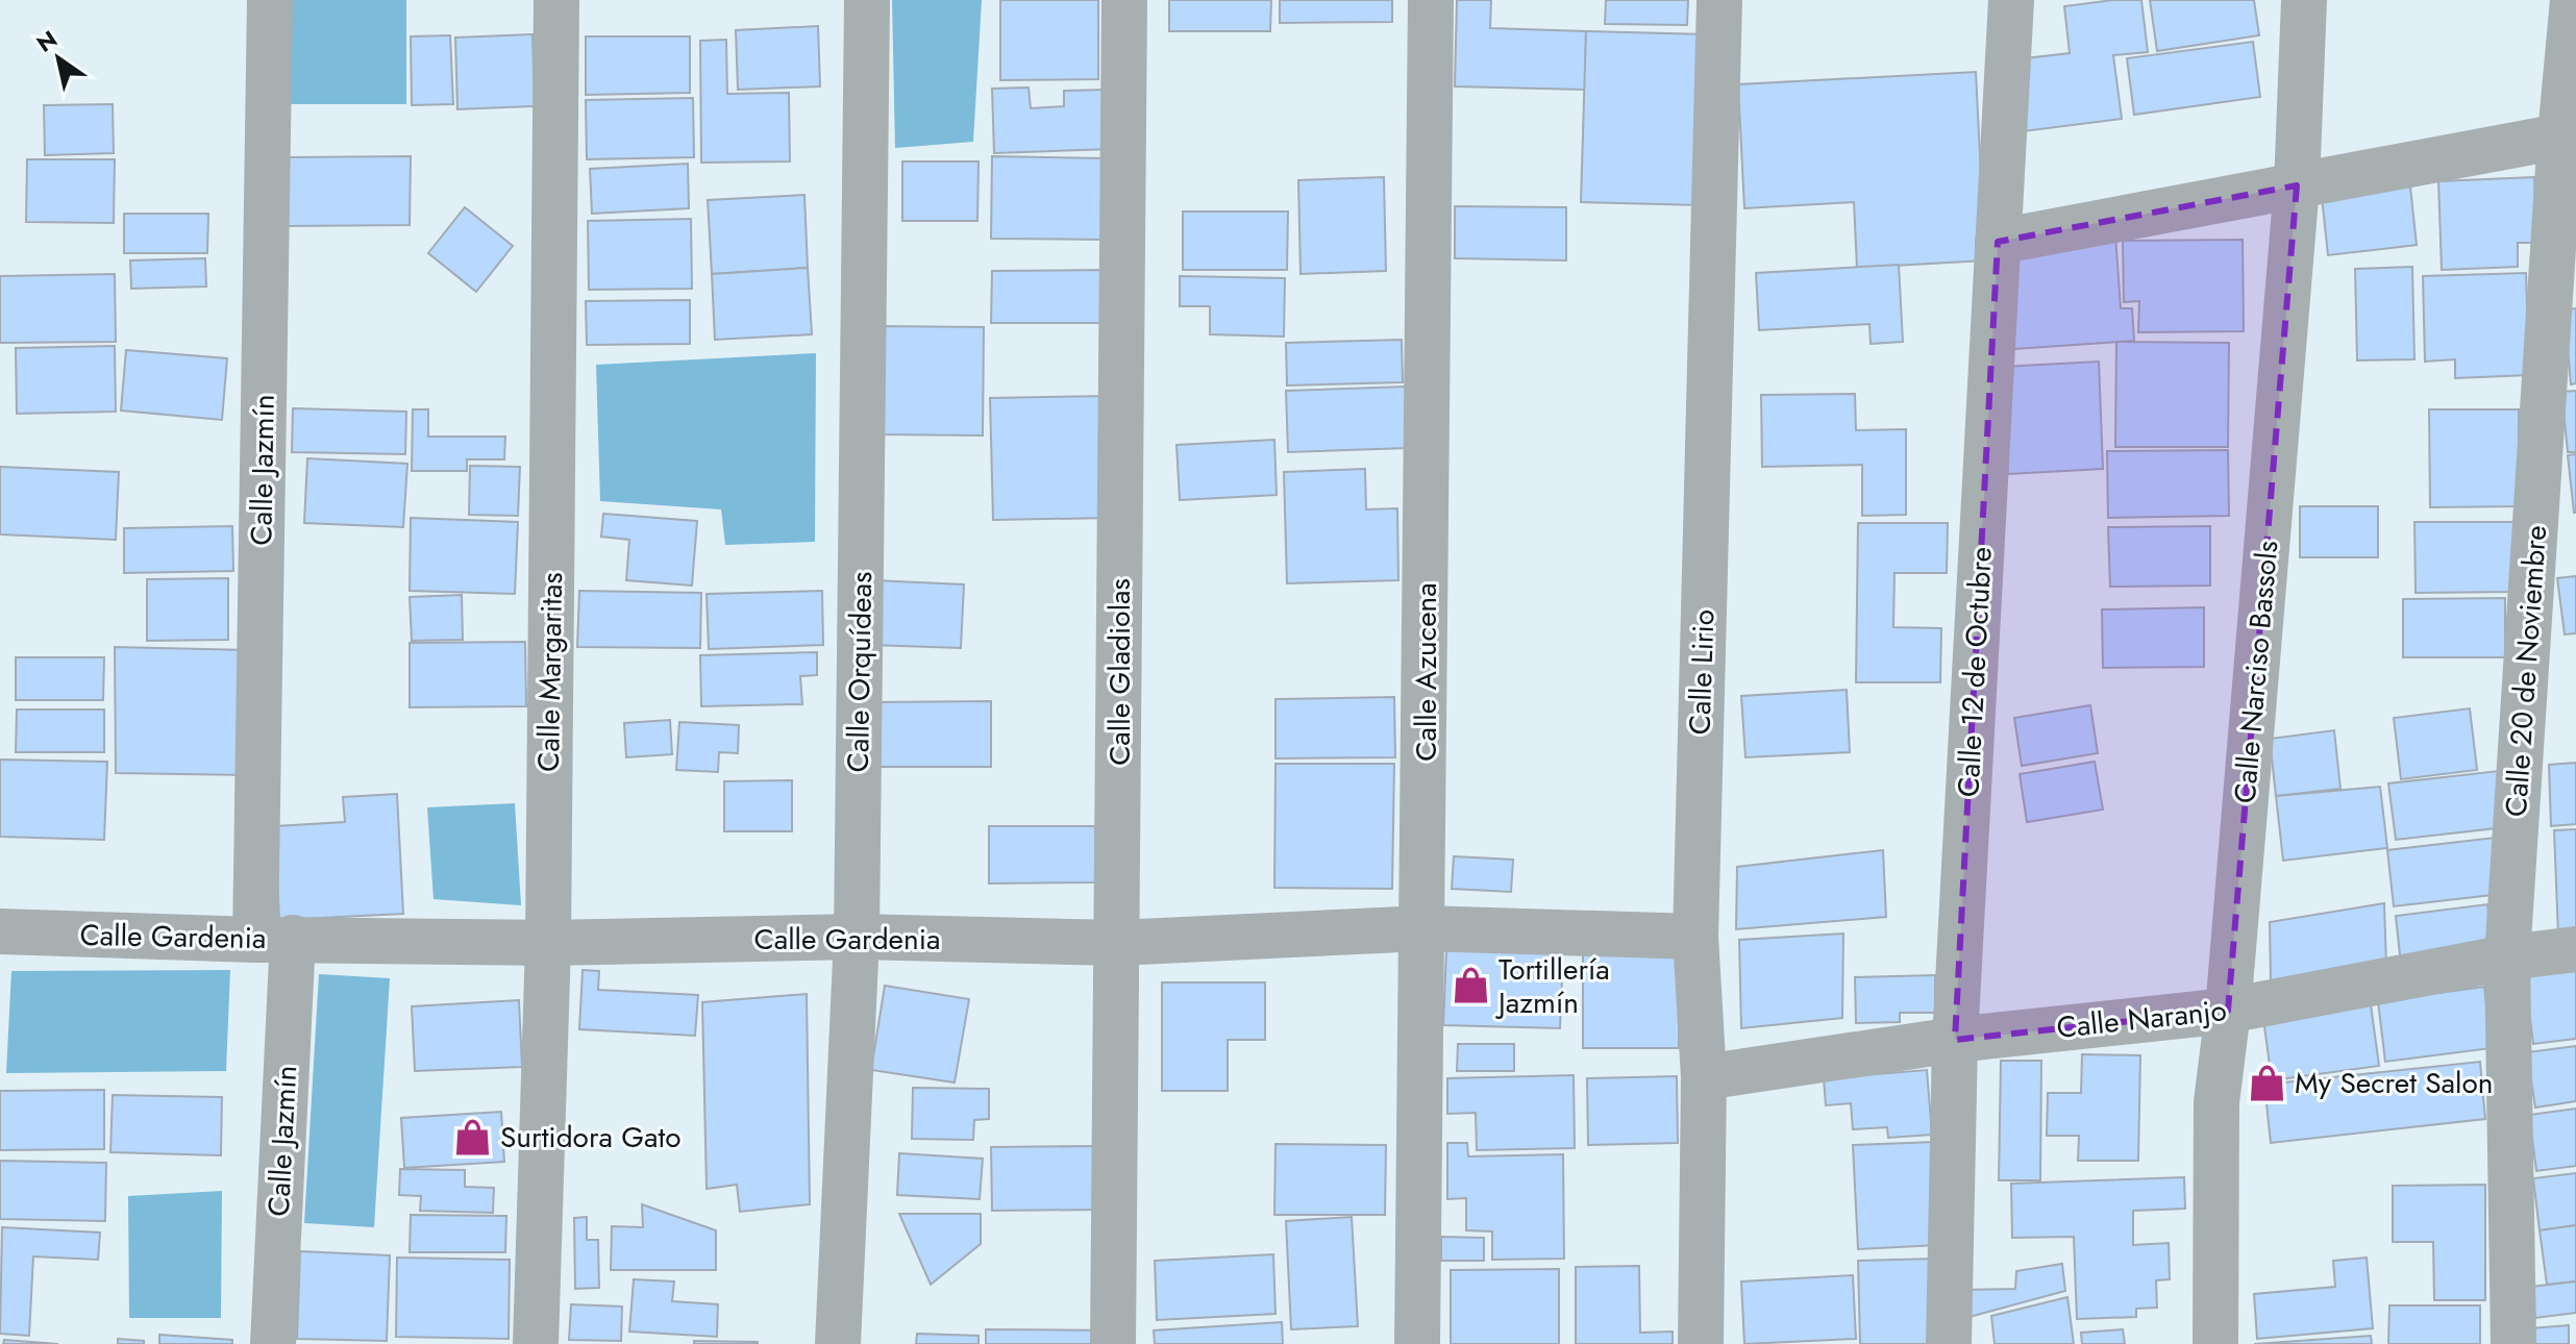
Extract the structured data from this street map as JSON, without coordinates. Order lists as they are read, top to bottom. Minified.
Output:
{"streets":{"street":["Calle Jazmín","Calle 20 de Noviembre","Calle Margaritas","Calle Orquídeas","Calle Gladiolas","Calle Azucena","Calle Lirio","Calle 12 de Octubre","Calle Narciso Bassols","Calle Gardenia","Calle Naranjo"]},"crossings":[["Calle Jazmín","Calle Gardenia"],["Calle 20 de Noviembre","Calle Naranjo"],["Calle Margaritas","Calle Gardenia"],["Calle Orquídeas","Calle Gardenia"],["Calle Gladiolas","Calle Gardenia"],["Calle Azucena","Calle Gardenia"],["Calle Lirio","Calle Gardenia"],["Calle Lirio","Calle Naranjo"],["Calle 12 de Octubre","Calle Naranjo"],["Calle Narciso Bassols","Calle Naranjo"]],"places":{"shop":["Tortillería Jazmín","My Secret Salon","Surtidora Gato"]},"north":"top left"}
